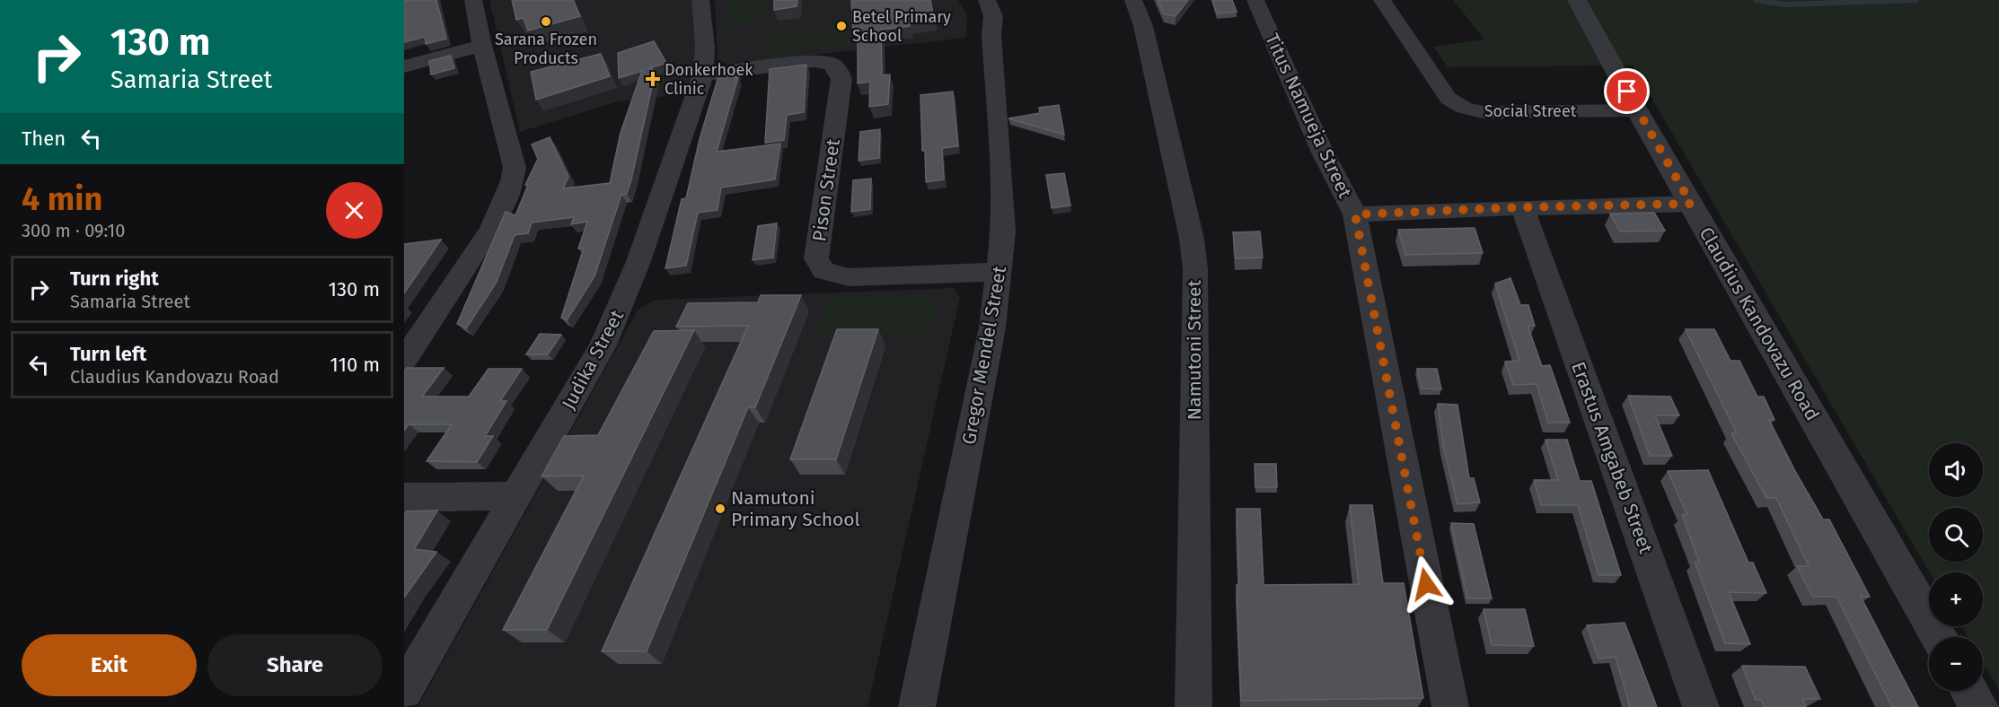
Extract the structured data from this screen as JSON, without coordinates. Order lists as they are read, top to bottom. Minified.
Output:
{"streets":{"street":["Social Street","Titus Namueja Street","Pison Street","Claudius Kandovazu Road","Namutoni Street","Gregor Mendel Street","Judika Street","Erastus Amgabeb Street"]},"crossings":[["Social Street","Claudius Kandovazu Road"],["Pison Street","Gregor Mendel Street"],["Pison Street","Judika Street"]],"places":{"other":["Sarana Frozen Products","Betel Primary School","Namutoni Primary School"],"health":["Donkerhoek Clinic"]},"page":{"turn":["130 m","Samaria Street"],"then":"Then","heading":["4 min","300 m · 09:10"],"list":[{"name":"Turn right","note":"Samaria Street","value":"130 m"},{"name":"Turn left","note":"Claudius Kandovazu Road","value":"110 m"}],"map_buttons":["+","−"],"buttons":["Exit","Share"]}}
